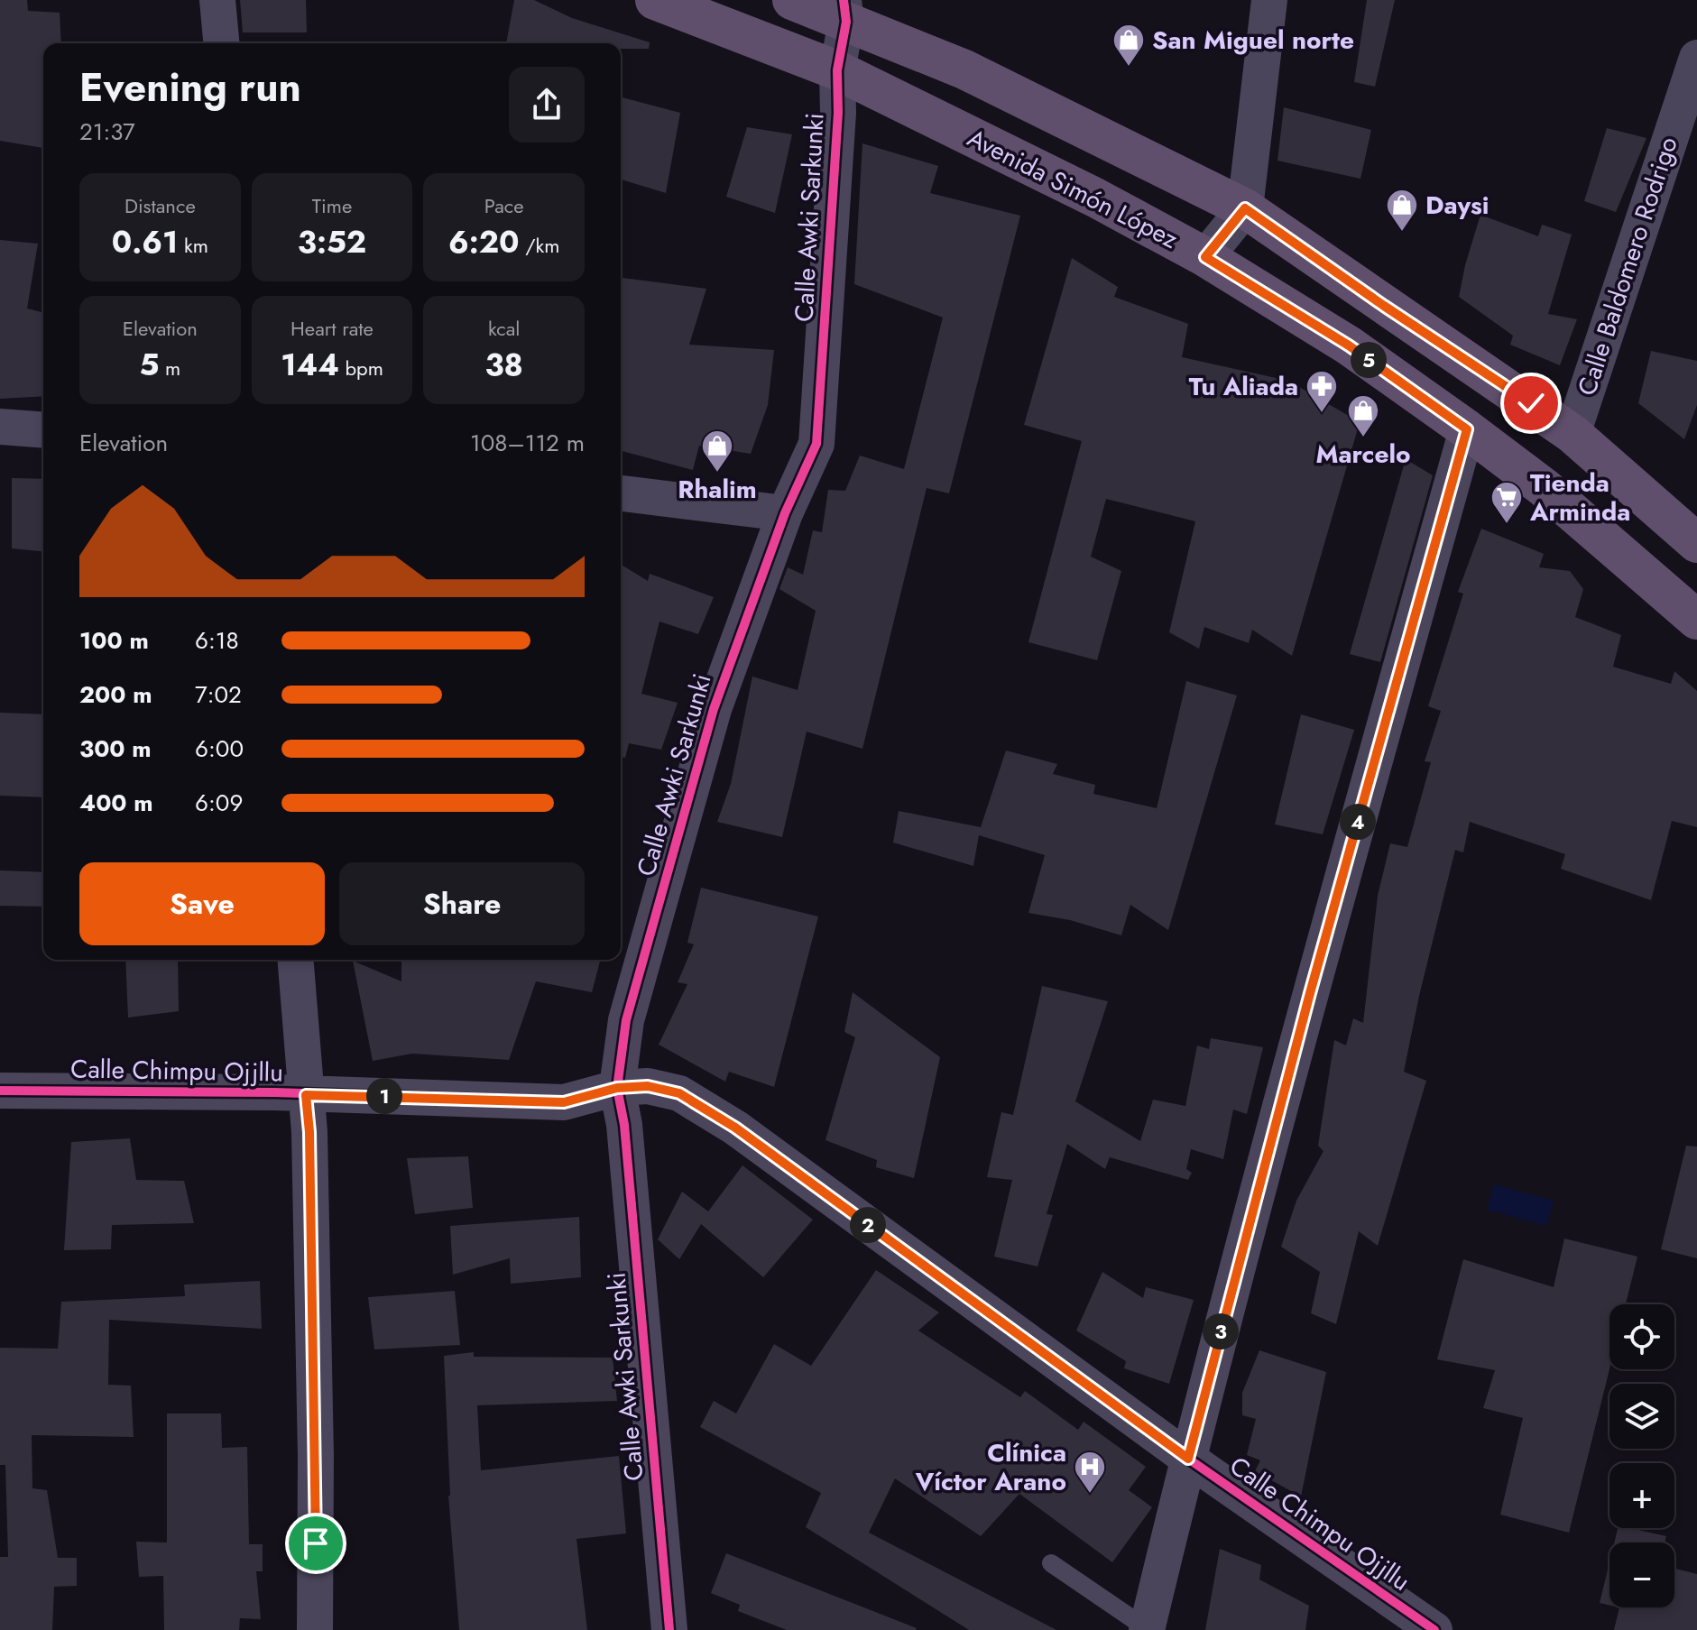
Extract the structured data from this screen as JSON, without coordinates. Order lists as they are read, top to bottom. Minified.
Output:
{"streets":{"main road":["Avenida Simón López"],"street":["Calle Awki Sarkunki","Calle Baldomero Rodrigo","Calle Chimpu Ojjllu"]},"crossings":[["Avenida Simón López","Calle Awki Sarkunki"],["Calle Awki Sarkunki","Calle Chimpu Ojjllu"]],"places":{"shop":["San Miguel norte","Daysi","Marcelo","Rhalim"],"pharmacy":["Tu Aliada"],"supermarket":["Tienda Arminda"],"hospital":["Clínica Víctor Arano"]},"page":{"heading":["Evening run","21:37"],"stats":[["Distance","0.61 km"],["Time","3:52"],["Pace","6:20 /km"],["Elevation","5 m"],["Heart rate","144 bpm"],["kcal","38"]],"pins":["5","4","1","2","3"],"chart":["Elevation","108–112 m"],"list":[{"name":"100 m","note":"6:18"},{"name":"200 m","note":"7:02"},{"name":"300 m","note":"6:00"},{"name":"400 m","note":"6:09"}],"buttons":["Save","Share"],"map_buttons":["+","−"]}}
